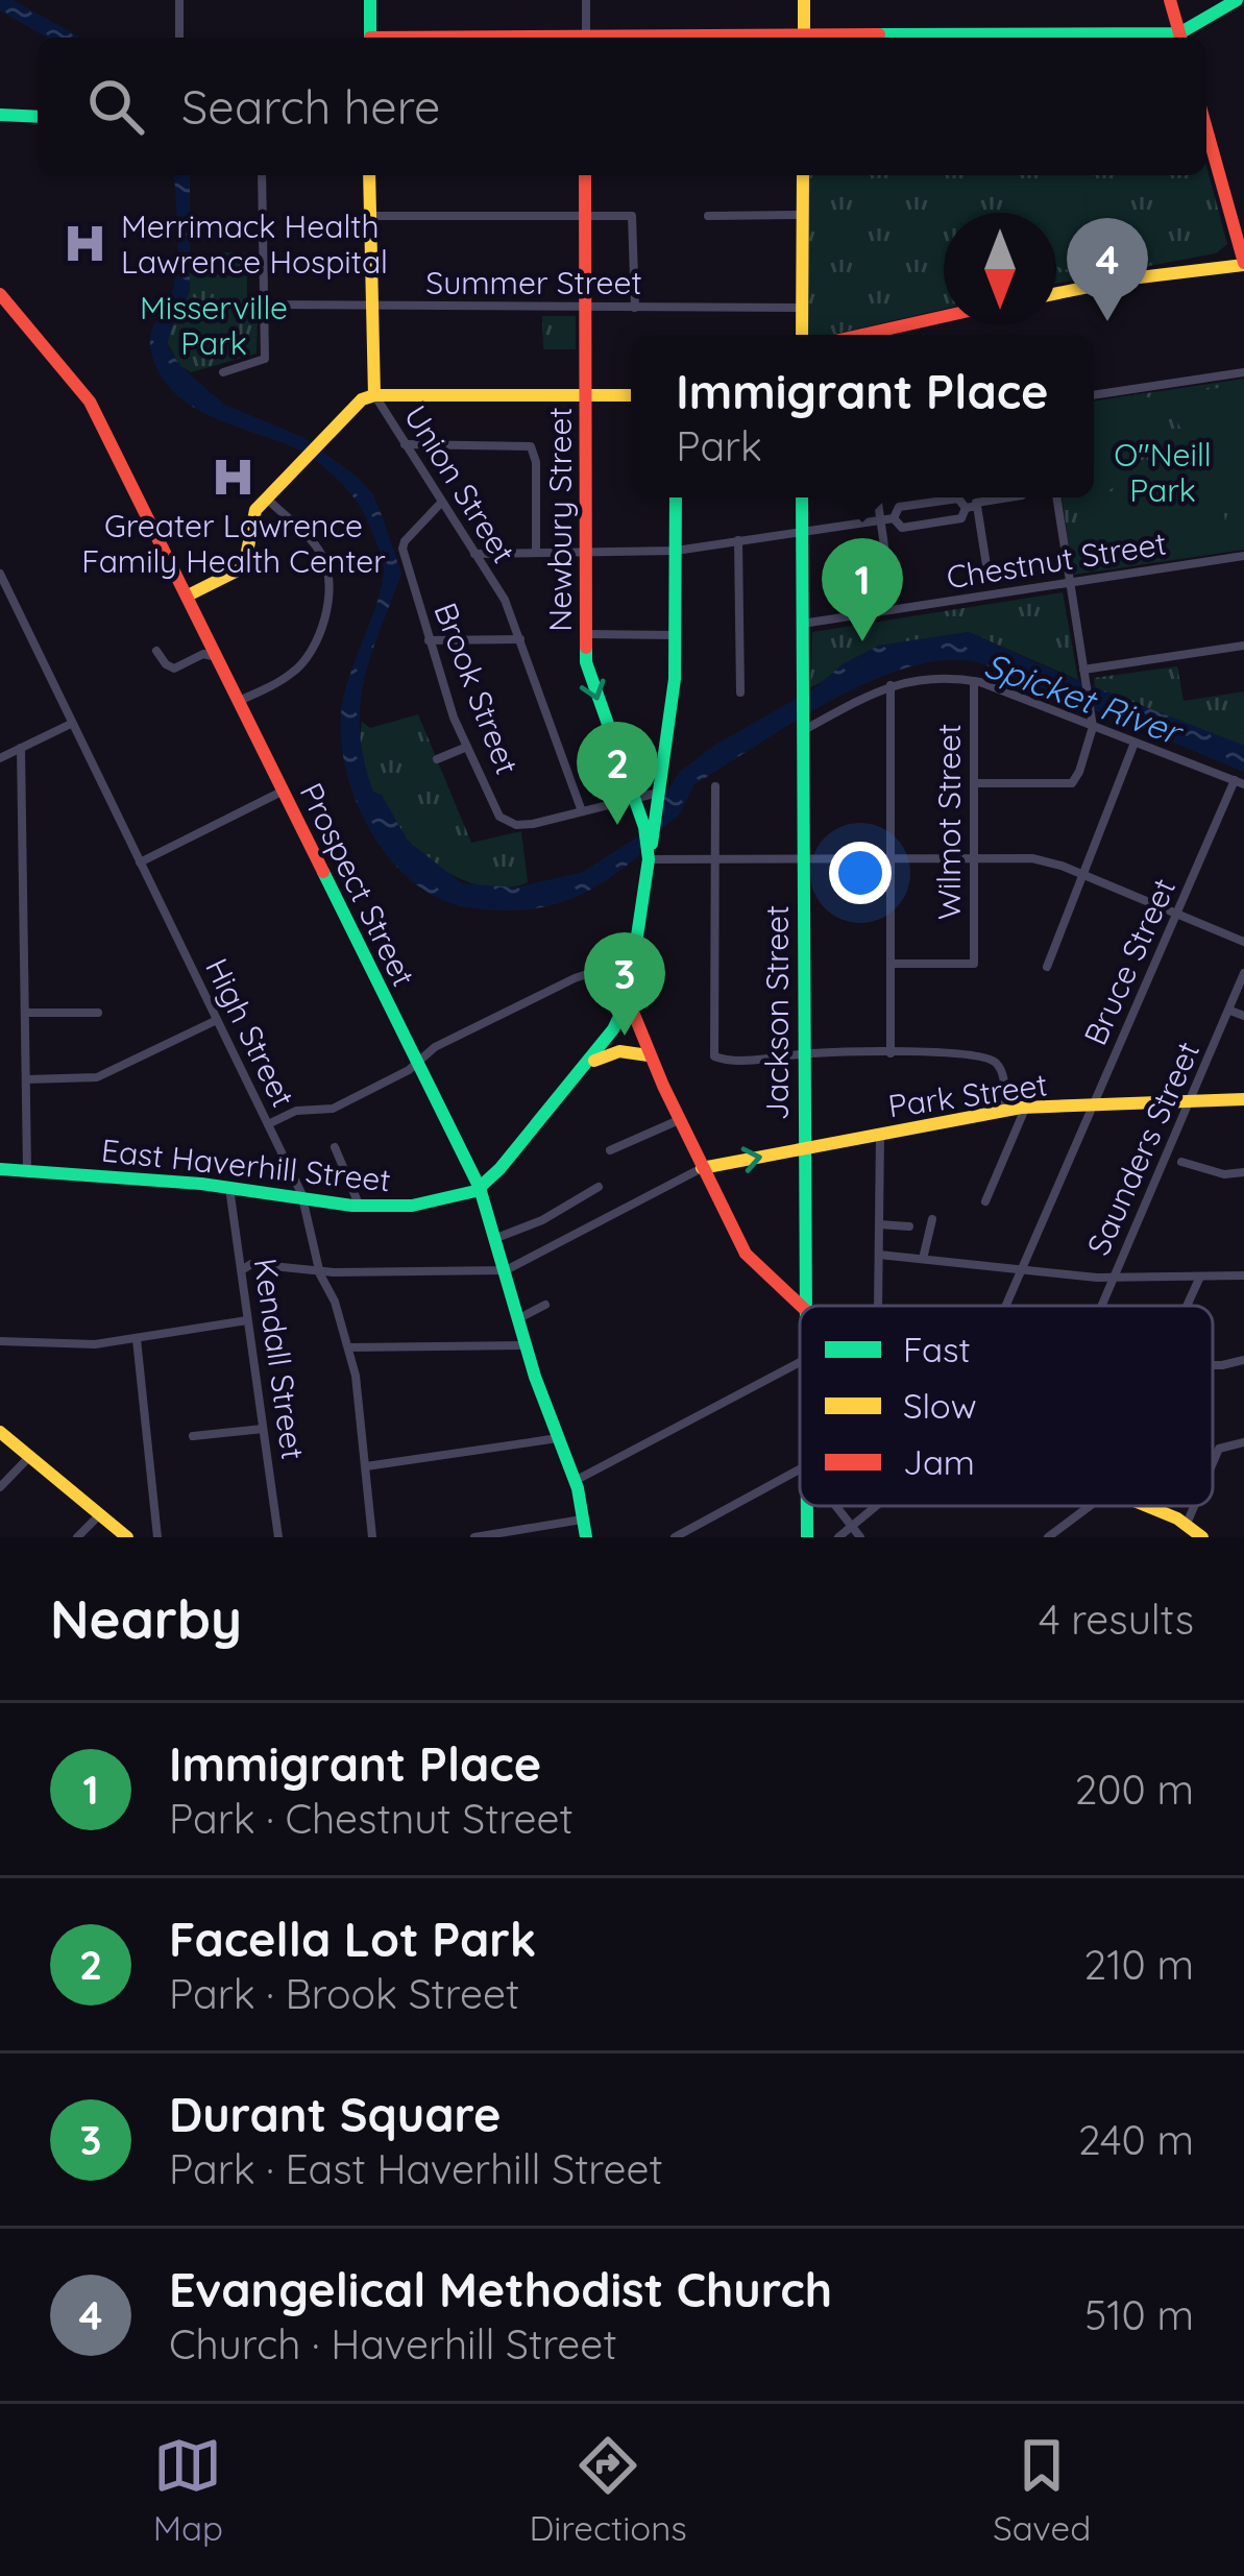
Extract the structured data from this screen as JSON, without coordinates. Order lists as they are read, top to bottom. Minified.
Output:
{"streets":{"main road":["Union Street","Newbury Street","Prospect Street","Jackson Street","Park Street","East Haverhill Street"],"street":["Summer Street","Chestnut Street","Brook Street","Wilmot Street","Bruce Street","High Street","Saunders Street","Kendall Street"]},"crossings":[["Summer Street","Union Street"],["Summer Street","Newbury Street"],["Union Street","Brook Street"],["Newbury Street","Brook Street"],["Chestnut Street","Jackson Street"],["Prospect Street","East Haverhill Street"],["Bruce Street","Park Street"],["Jackson Street","Park Street"],["High Street","East Haverhill Street"],["Park Street","Saunders Street"],["East Haverhill Street","Kendall Street"]],"water":["Spicket River"],"parks":["Misserville Park","O\"Neill Park"],"places":{"hospital":["Merrimack Health Lawrence Hospital","Greater Lawrence Family Health Center"]},"legend":["Fast","Slow","Jam"],"north":"bottom","page":{"search":"Search here","pins":["4","1","2","3"],"popup":["Immigrant Place","Park"],"heading":["Nearby","4 results"],"list":[{"mark":"1","name":"Immigrant Place","note":"Park · Chestnut Street","value":"200 m"},{"mark":"2","name":"Facella Lot Park","note":"Park · Brook Street","value":"210 m"},{"mark":"3","name":"Durant Square","note":"Park · East Haverhill Street","value":"240 m"},{"mark":"4","name":"Evangelical Methodist Church","note":"Church · Haverhill Street","value":"510 m"}],"nav":["Map","Directions","Saved"]}}
